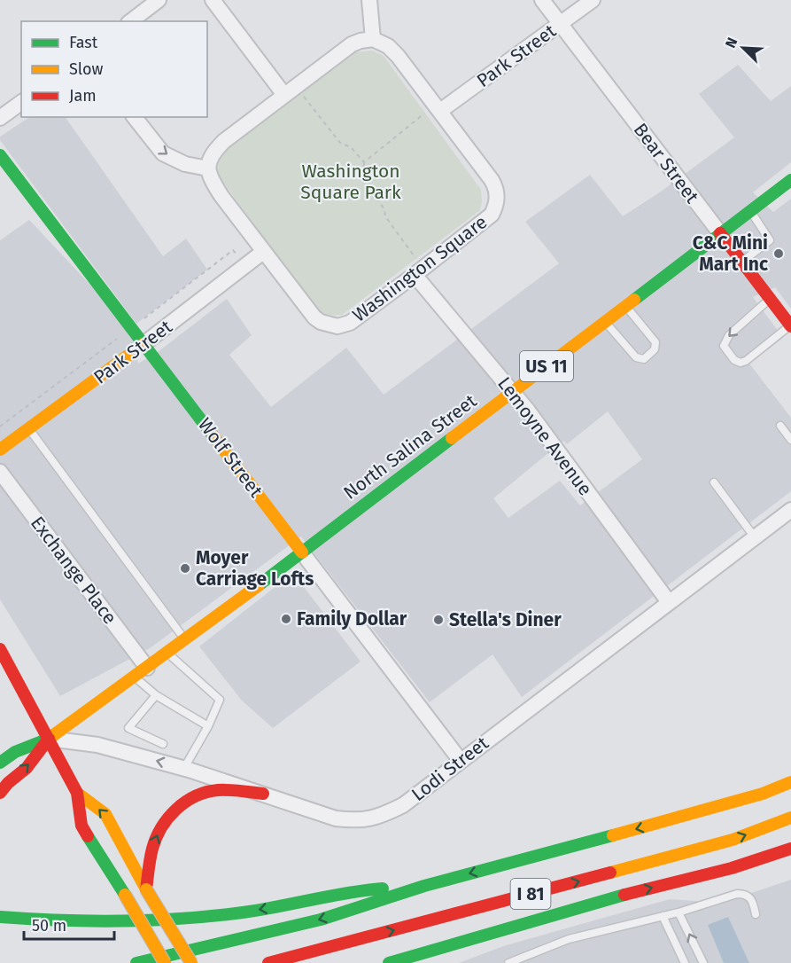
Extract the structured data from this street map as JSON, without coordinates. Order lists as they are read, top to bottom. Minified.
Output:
{"streets":{"main road":["Park Street","Bear Street","US 11","North Salina Street","Wolf Street","I 81"],"street":["Washington Square","Lemoyne Avenue","Exchange Place","Lodi Street"]},"crossings":[["Park Street","Bear Street"],["Park Street","Washington Square"],["Park Street","Wolf Street"],["Bear Street","North Salina Street"],["Washington Square","Lemoyne Avenue"],["Lemoyne Avenue","North Salina Street"],["Lemoyne Avenue","Lodi Street"],["North Salina Street","Wolf Street"],["North Salina Street","Exchange Place"],["North Salina Street","Lodi Street"],["Wolf Street","Lodi Street"]],"parks":["Washington Square Park"],"places":["C&C Mini Mart Inc","Moyer Carriage Lofts","Family Dollar","Stella's Diner"],"legend":["Fast","Slow","Jam"],"scale_bar":"50 m","north":"top left"}
